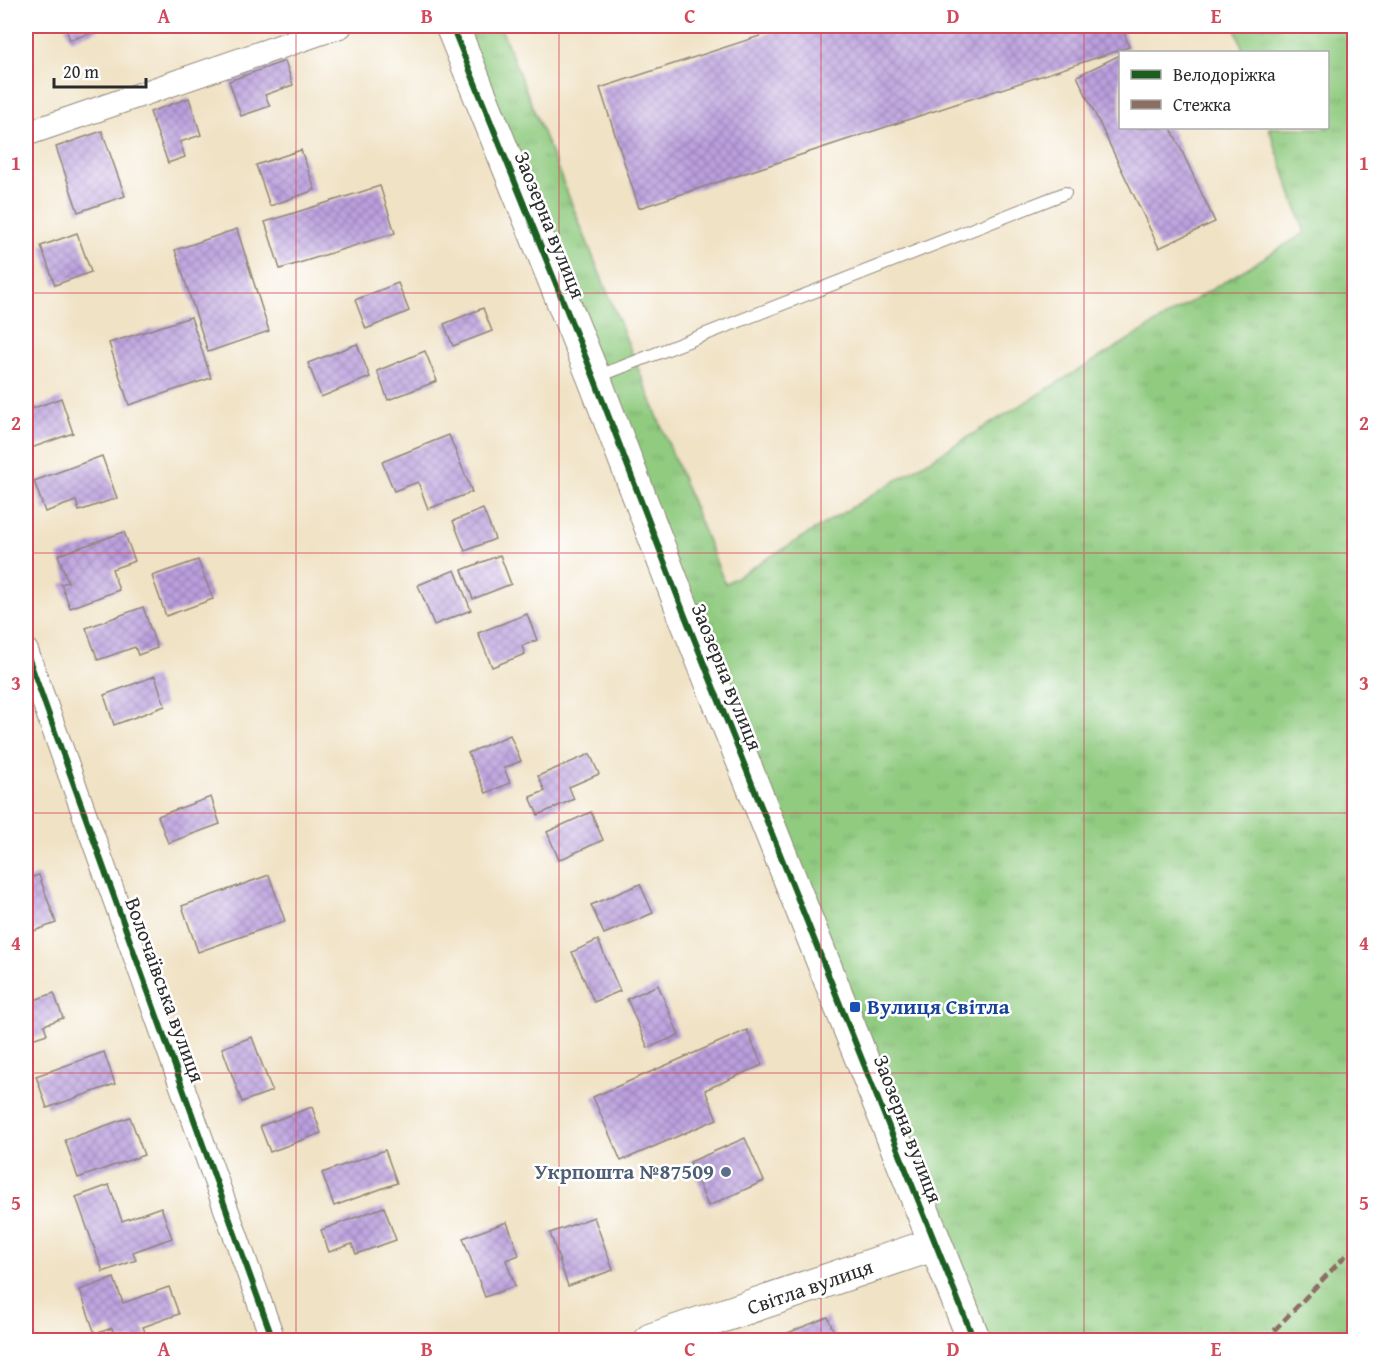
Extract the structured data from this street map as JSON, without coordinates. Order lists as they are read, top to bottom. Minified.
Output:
{"streets":{"street":["Заозерна вулиця","Волочаївська вулиця","Світла вулиця"]},"crossings":[["Заозерна вулиця","Світла вулиця"]],"places":{"transit":["Вулиця Світла"],"other":["Укрпошта №87509"]},"legend":["Велодоріжка","Стежка"],"scale_bar":"20 m","grid":{"columns":["A","B","C","D","E"],"rows":["1","2","3","4","5"]}}
